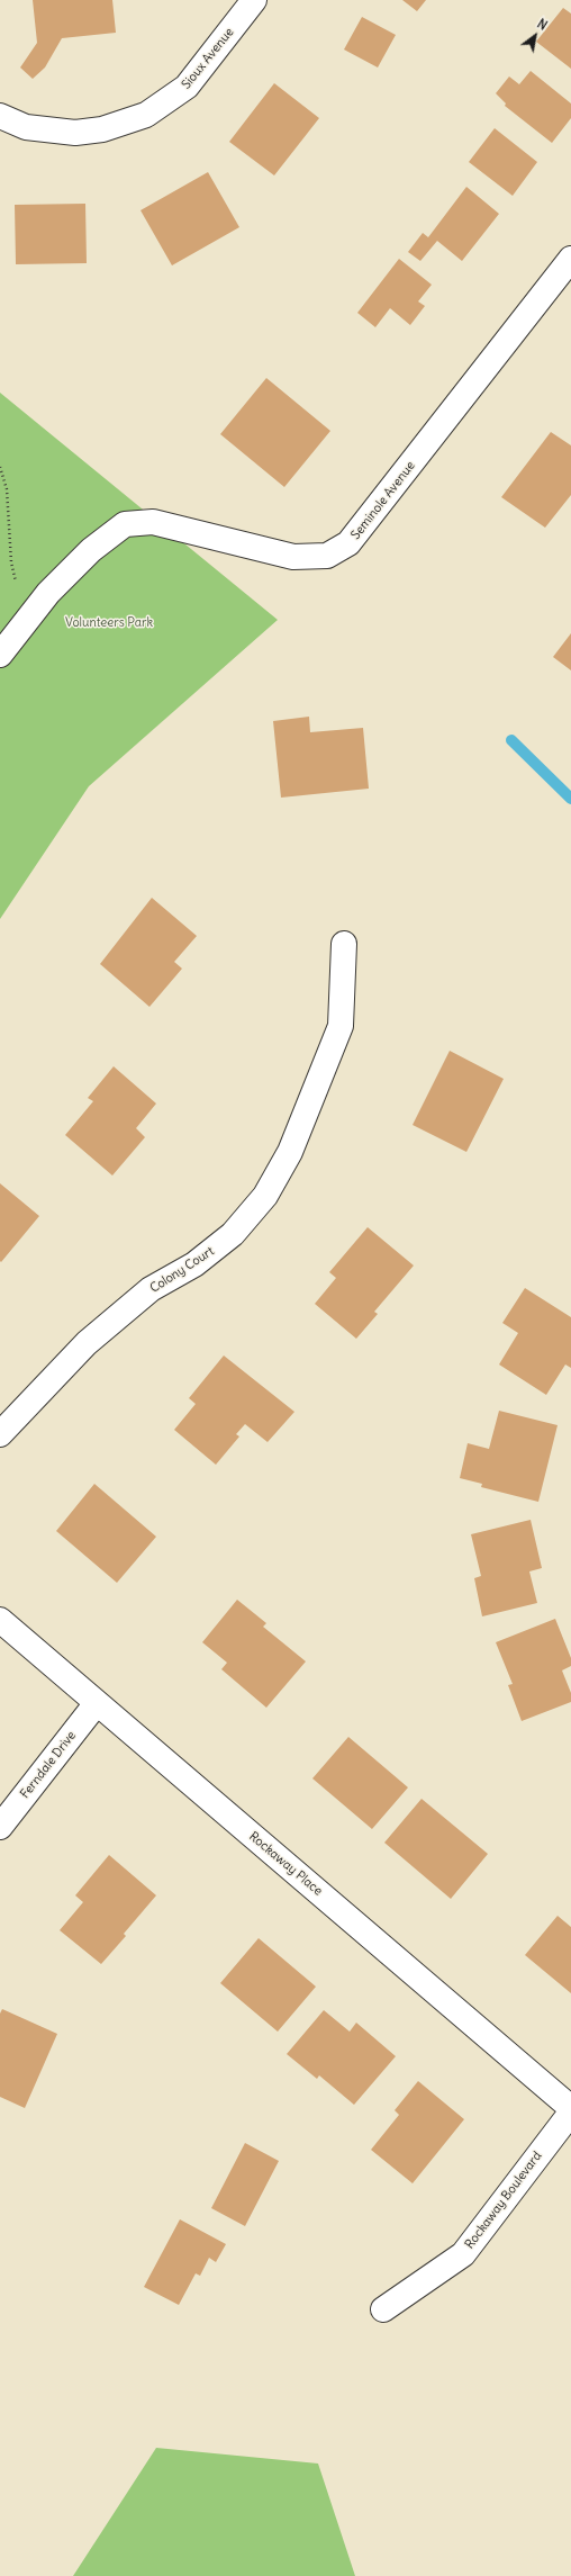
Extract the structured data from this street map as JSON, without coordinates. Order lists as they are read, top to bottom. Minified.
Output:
{"streets":{"street":["Sioux Avenue","Seminole Avenue","Colony Court","Ferndale Drive","Rockaway Place","Rockaway Boulevard"]},"crossings":[["Ferndale Drive","Rockaway Place"]],"parks":["Volunteers Park"],"north":"top right"}
